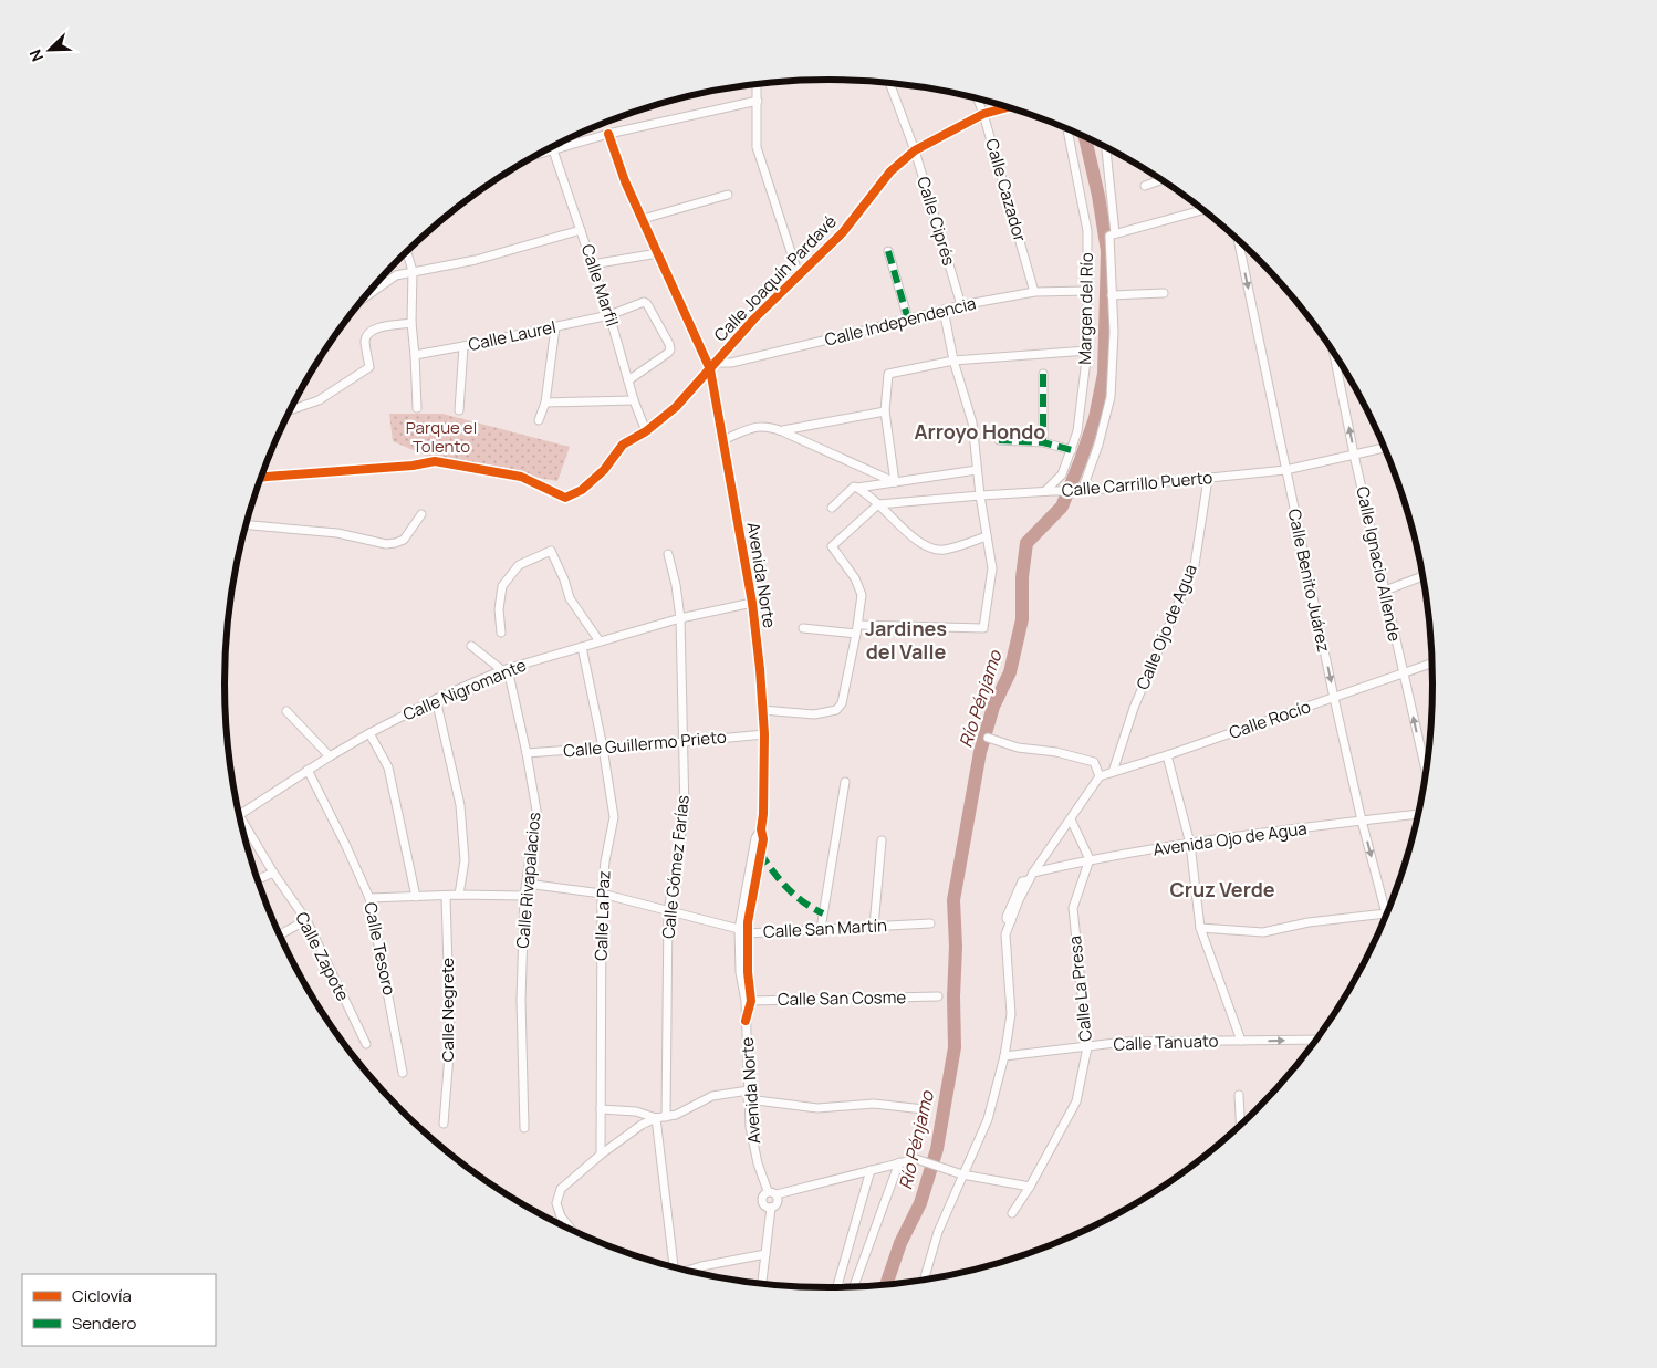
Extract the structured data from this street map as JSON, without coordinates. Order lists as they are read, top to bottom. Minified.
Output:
{"streets":{"street":["Calle Cazador","Calle Ciprés","Calle Joaquín Pardavé","Calle Marfil","Margen del Río","Calle Independencia","Calle Laurel","Calle Carrillo Puerto","Calle Ignacio Allende","Avenida Norte","Calle Benito Juárez","Calle Ojo de Agua","Calle Nigromante","Calle Rocío","Calle Guillermo Prieto","Avenida Ojo de Agua","Calle Gómez Farías","Calle Rivapalacios","Calle La Paz","Calle San Martín","Calle Tesoro","Calle Zapote","Calle La Presa","Calle San Cosme","Calle Negrete","Calle Tanuato"]},"crossings":[["Calle Cazador","Calle Joaquín Pardavé"],["Calle Cazador","Calle Independencia"],["Calle Ciprés","Calle Joaquín Pardavé"],["Calle Ciprés","Calle Independencia"],["Calle Joaquín Pardavé","Calle Marfil"],["Calle Joaquín Pardavé","Calle Independencia"],["Calle Joaquín Pardavé","Avenida Norte"],["Calle Marfil","Calle Laurel"],["Margen del Río","Calle Independencia"],["Margen del Río","Calle Carrillo Puerto"],["Calle Independencia","Avenida Norte"],["Calle Carrillo Puerto","Calle Ignacio Allende"],["Calle Carrillo Puerto","Calle Benito Juárez"],["Calle Carrillo Puerto","Calle Ojo de Agua"],["Calle Ignacio Allende","Calle Rocío"],["Avenida Norte","Calle Nigromante"],["Avenida Norte","Calle Guillermo Prieto"],["Avenida Norte","Calle San Martín"],["Avenida Norte","Calle San Cosme"],["Calle Benito Juárez","Calle Rocío"],["Calle Benito Juárez","Avenida Ojo de Agua"],["Calle Ojo de Agua","Calle Rocío"],["Calle Nigromante","Calle Gómez Farías"],["Calle Nigromante","Calle Rivapalacios"],["Calle Nigromante","Calle La Paz"],["Calle Nigromante","Calle Tesoro"],["Calle Guillermo Prieto","Calle Gómez Farías"],["Calle Guillermo Prieto","Calle Rivapalacios"],["Calle Guillermo Prieto","Calle La Paz"],["Avenida Ojo de Agua","Calle La Presa"],["Calle Gómez Farías","Calle San Martín"],["Calle Rivapalacios","Calle San Martín"],["Calle La Paz","Calle San Martín"],["Calle La Presa","Calle Tanuato"]],"one_way":["Calle Ignacio Allende","Calle Benito Juárez"],"districts":["Arroyo Hondo","Jardines del Valle","Cruz Verde"],"water":["Río Pénjamo"],"parks":["Parque el Tolento"],"legend":["Ciclovía","Sendero"],"north":"bottom left"}
